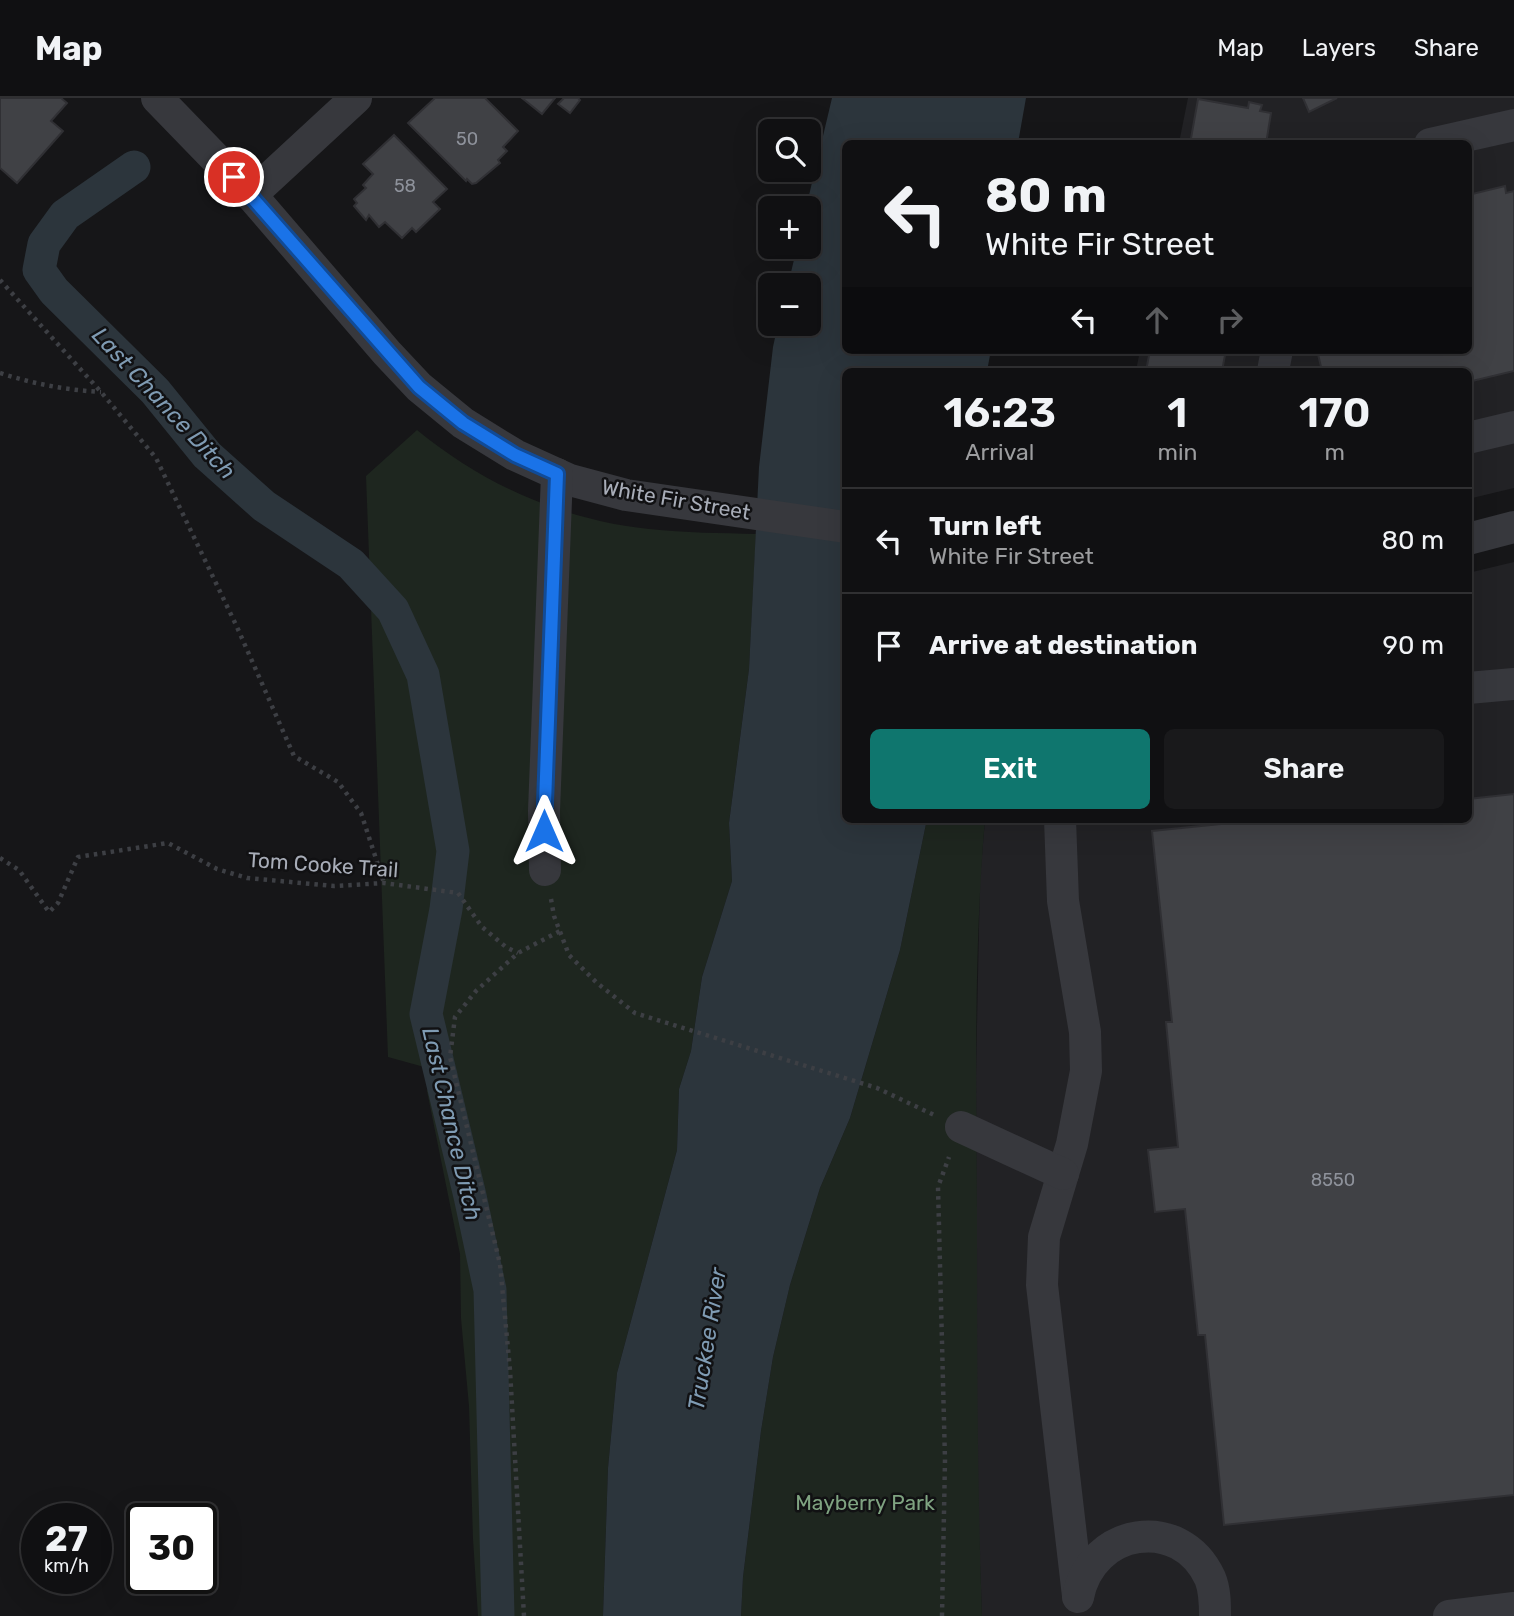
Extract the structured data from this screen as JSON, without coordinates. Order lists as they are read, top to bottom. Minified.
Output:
{"streets":{"street":["White Fir Street"],"path":["Tom Cooke Trail"]},"water":["Last Chance Ditch","Truckee River"],"parks":["Mayberry Park"],"house_numbers":["50","58","8550"],"page":{"header":"Map","nav":["Map","Layers","Share"],"map_buttons":["+","−"],"turn":["80 m","White Fir Street"],"eta":["16:23","Arrival","1","min","170","m"],"list":[{"name":"Turn left","note":"White Fir Street","value":"80 m"},{"name":"Arrive at destination","value":"90 m"}],"buttons":["Exit","Share"],"speed":"27 km/h","limit":"30"}}
